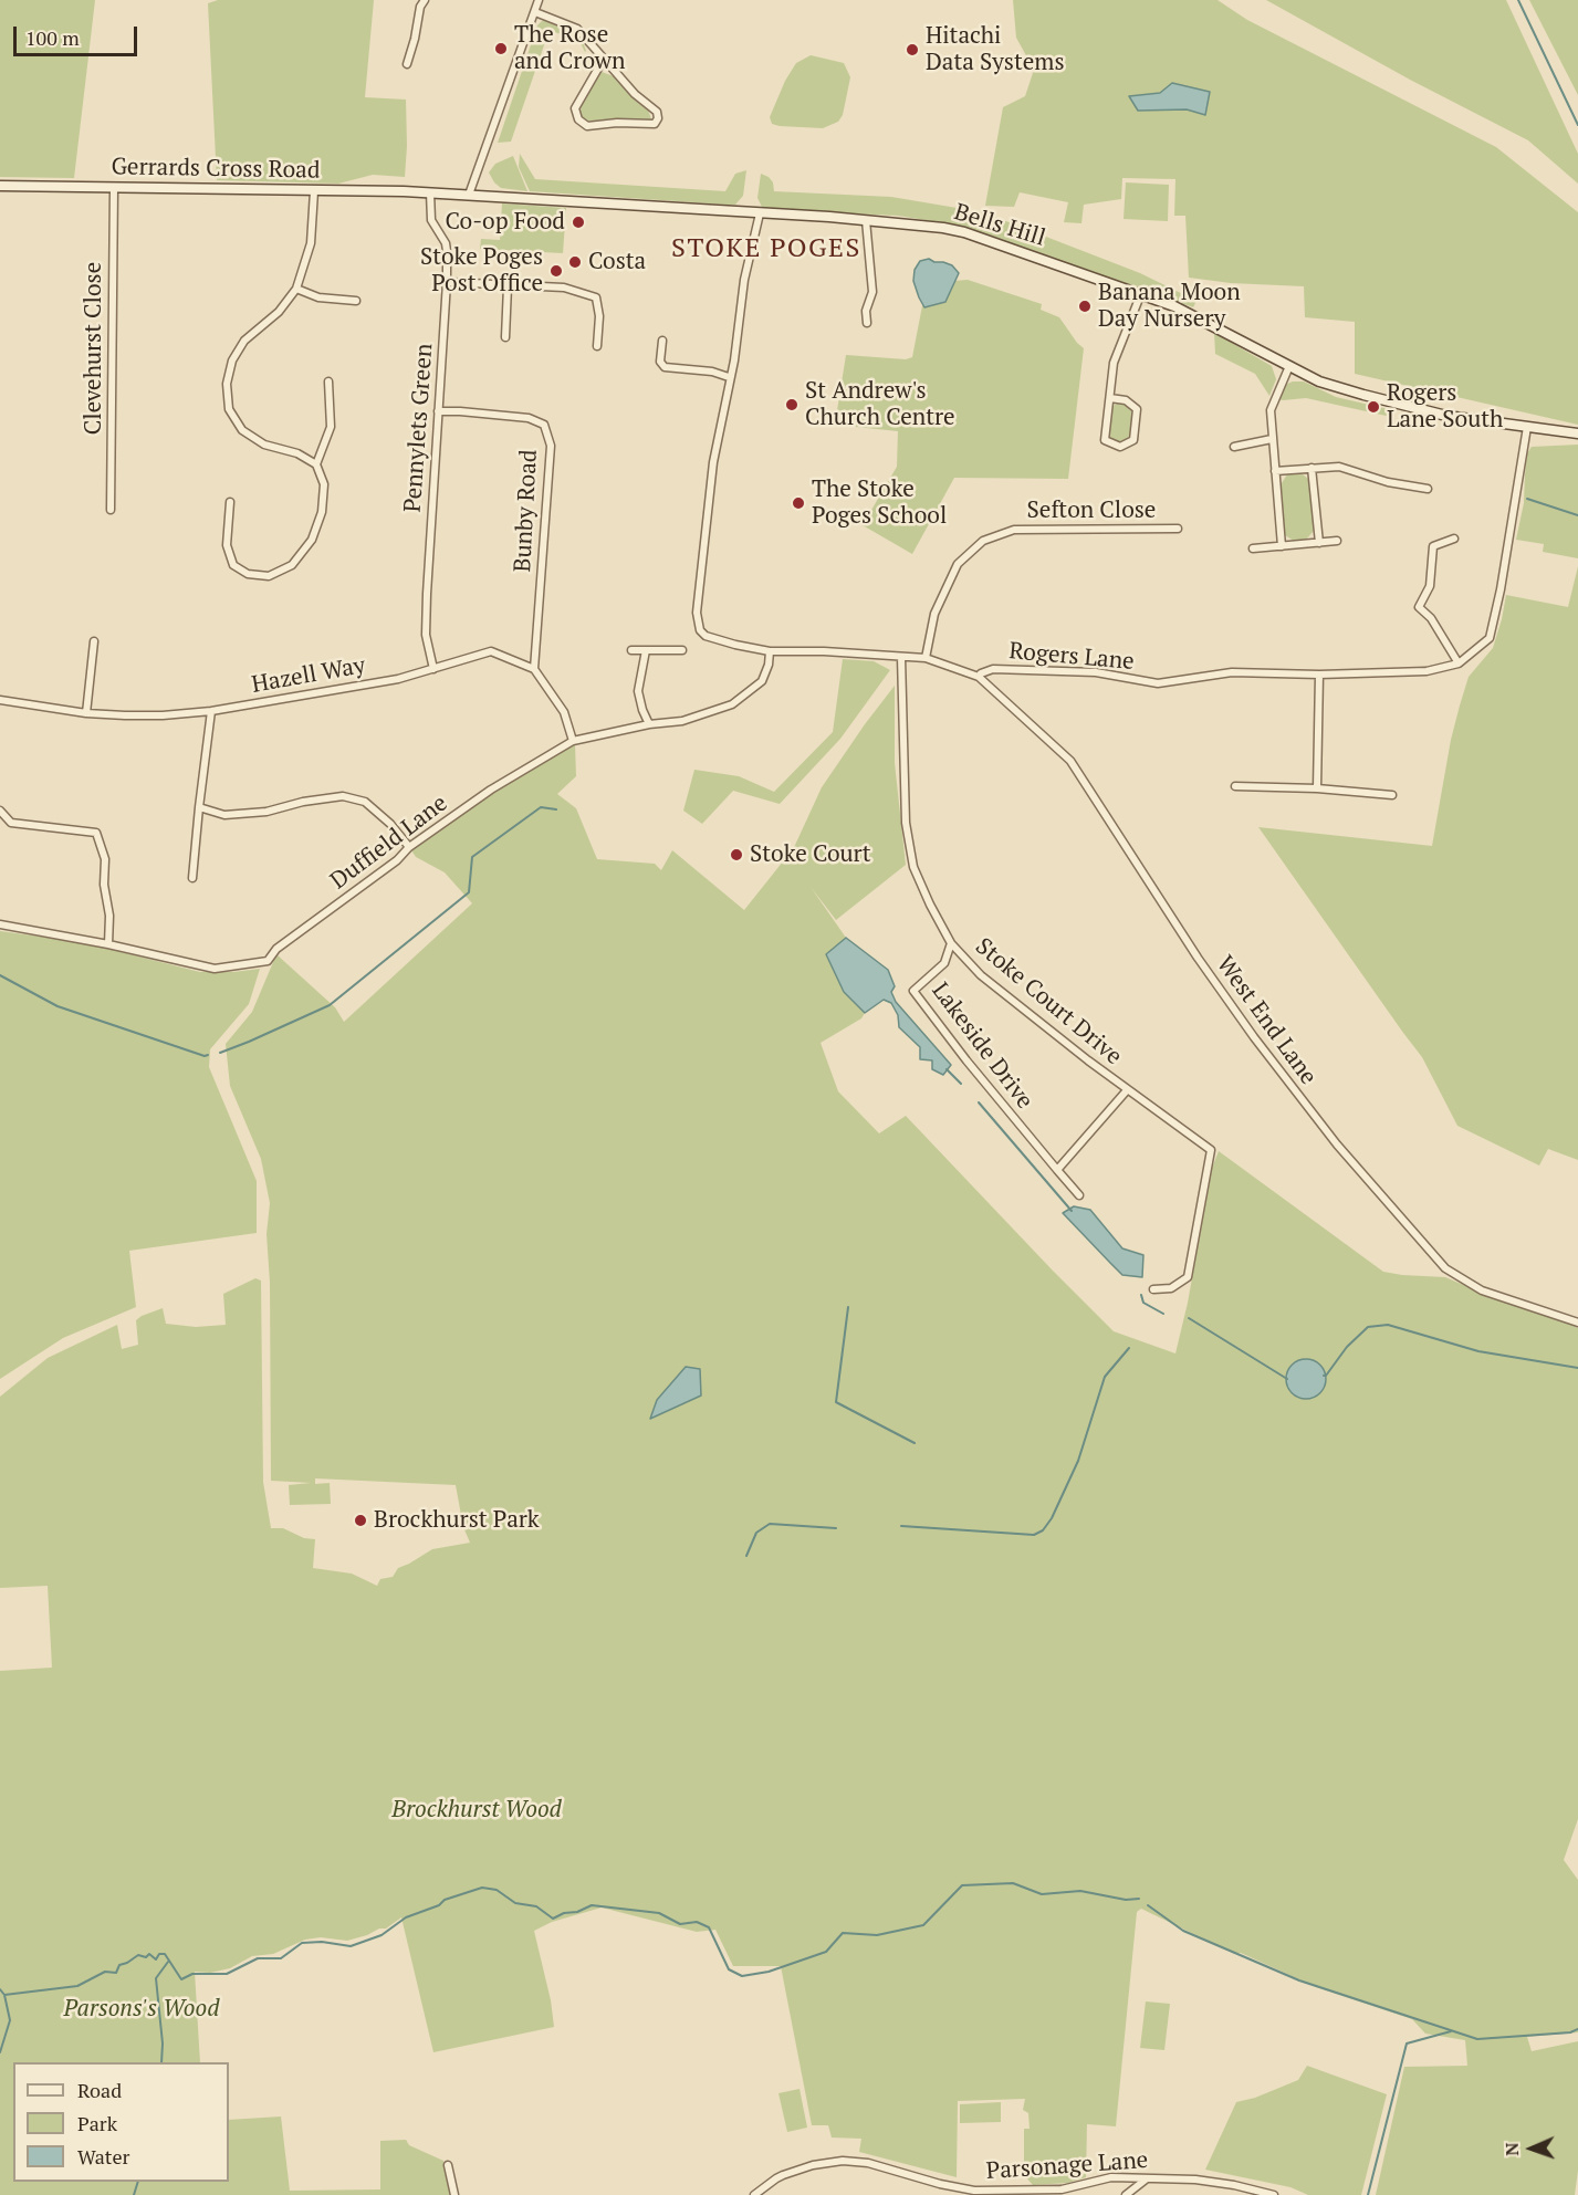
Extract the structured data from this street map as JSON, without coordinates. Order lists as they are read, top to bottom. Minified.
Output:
{"streets":{"main road":["Gerrards Cross Road","Bells Hill"],"street":["Clevehurst Close","Pennylets Green","Bunby Road","Sefton Close","Rogers Lane","Hazell Way","Duffield Lane","Stoke Court Drive","West End Lane","Lakeside Drive","Parsonage Lane"]},"crossings":[["Gerrards Cross Road","Bells Hill"],["Gerrards Cross Road","Clevehurst Close"],["Gerrards Cross Road","Pennylets Green"],["Bells Hill","Pennylets Green"],["Bells Hill","Rogers Lane"],["Pennylets Green","Bunby Road"],["Pennylets Green","Hazell Way"],["Bunby Road","Hazell Way"],["Sefton Close","Rogers Lane"],["Rogers Lane","Duffield Lane"],["Rogers Lane","Stoke Court Drive"],["Rogers Lane","West End Lane"],["Stoke Court Drive","Lakeside Drive"]],"districts":["STOKE POGES"],"parks":["Brockhurst Wood","Parsons's Wood"],"places":["The Rose and Crown","Hitachi Data Systems","Co-op Food","Costa","Stoke Poges Post Office","Banana Moon Day Nursery","St Andrew's Church Centre","Rogers Lane South","The Stoke Poges School","Stoke Court","Brockhurst Park"],"legend":["Road","Park","Water"],"scale_bar":"100 m","north":"left"}
